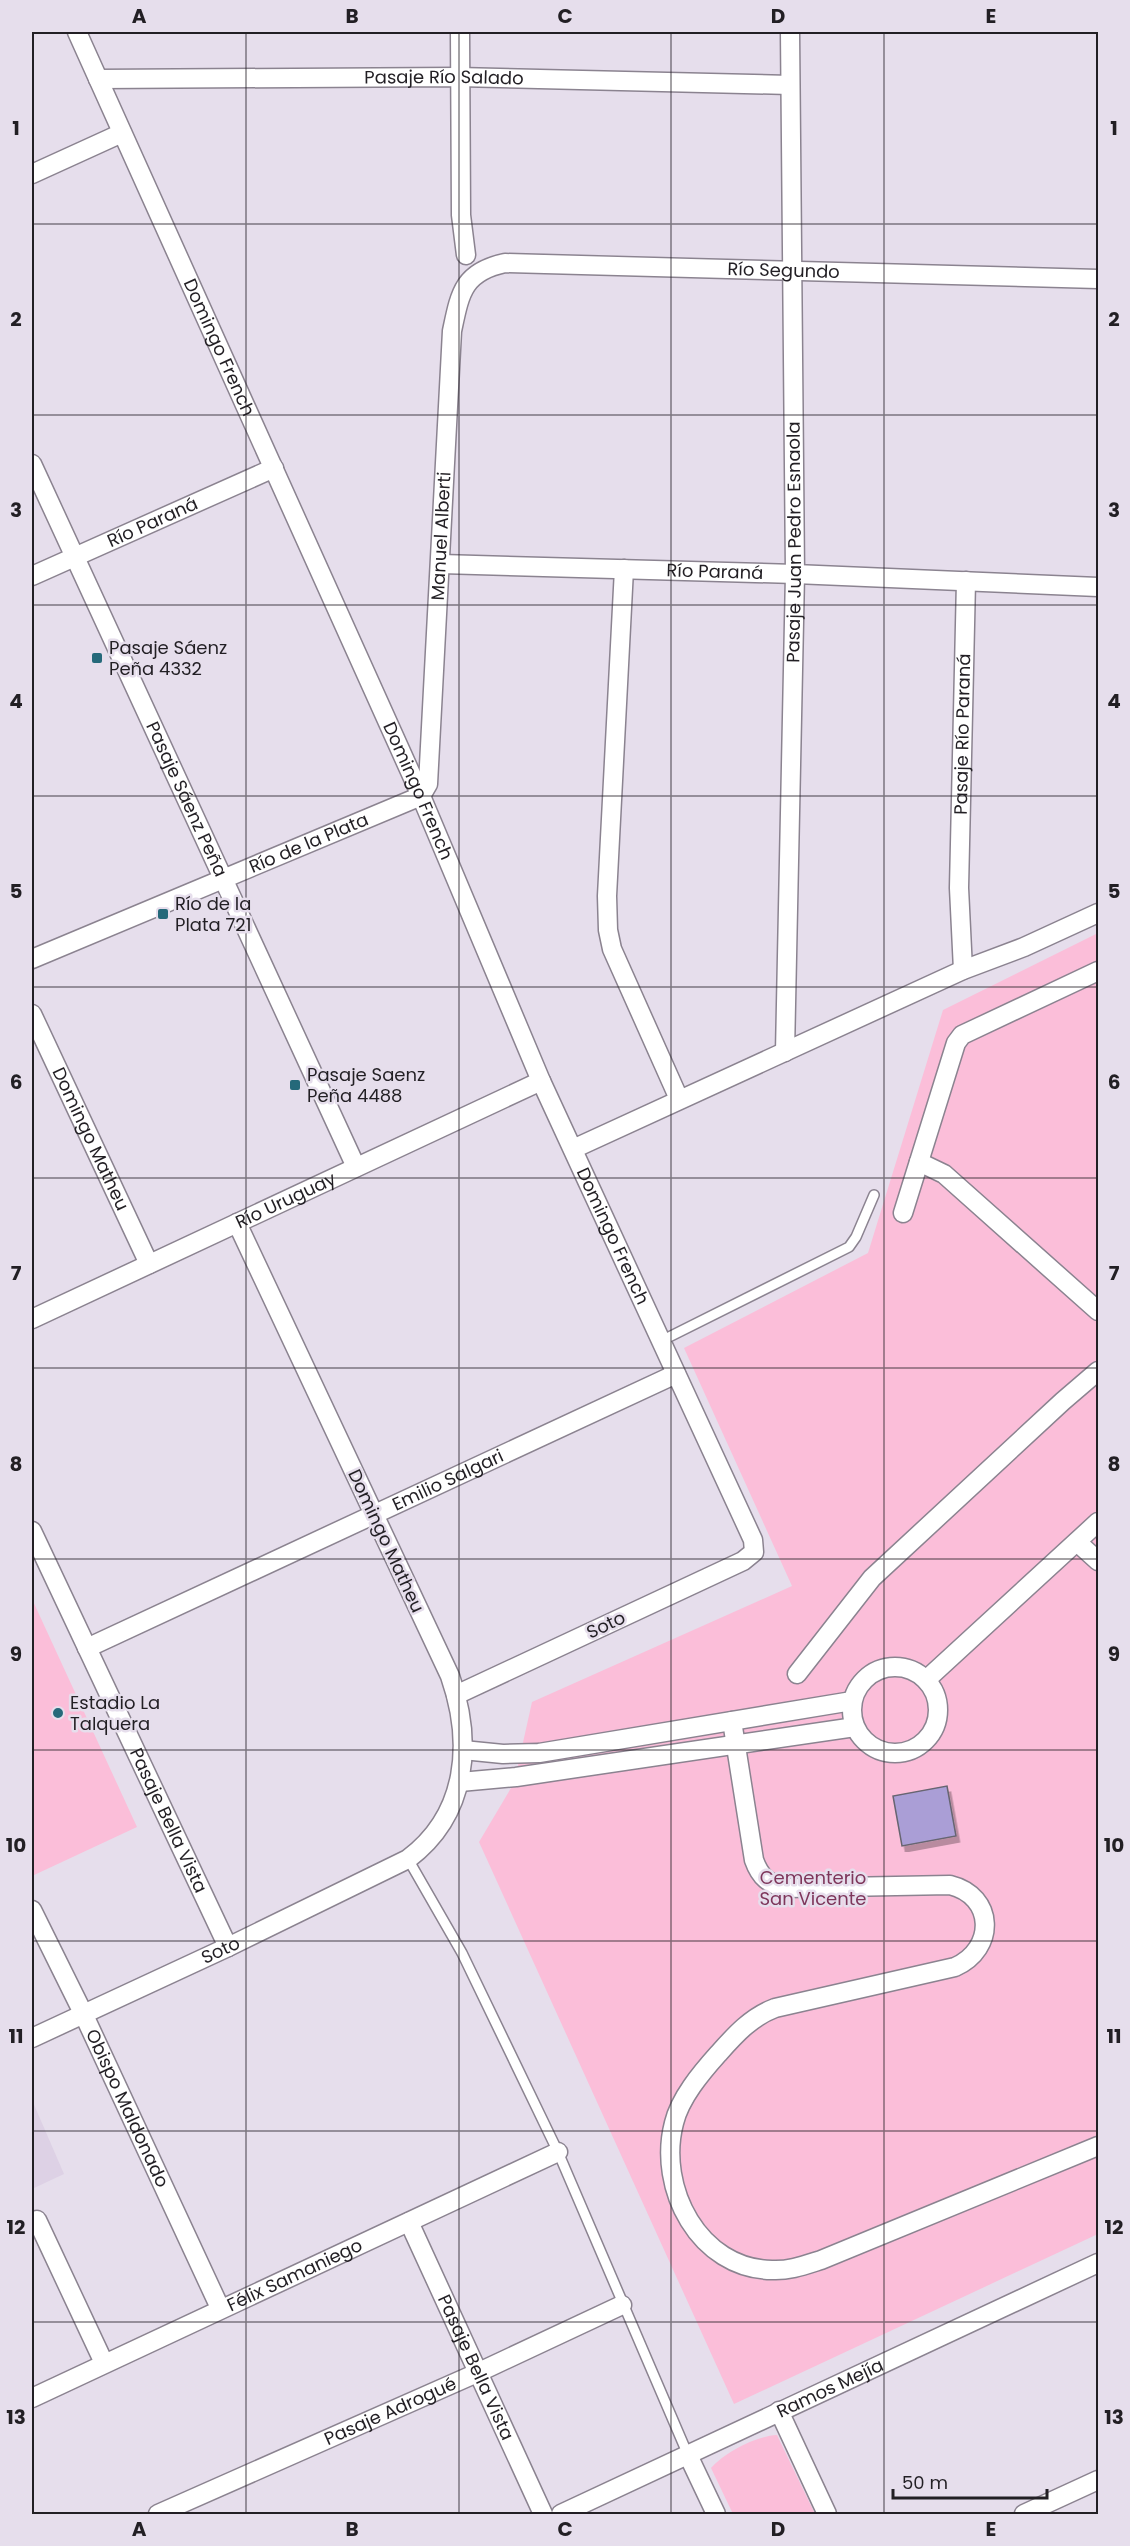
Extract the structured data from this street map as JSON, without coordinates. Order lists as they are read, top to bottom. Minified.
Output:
{"streets":{"street":["Pasaje Río Salado","Río Segundo","Domingo French","Río Paraná","Manuel Alberti","Pasaje Juan Pedro Esnaola","Pasaje Río Paraná","Pasaje Sáenz Peña","Río de la Plata","Domingo Matheu","Río Uruguay","Emilio Salgari","Soto","Pasaje Bella Vista","Obispo Maldonado","Félix Samaniego","Ramos Mejía","Pasaje Adrogué"]},"crossings":[["Pasaje Río Salado","Domingo French"],["Pasaje Río Salado","Pasaje Juan Pedro Esnaola"],["Río Segundo","Manuel Alberti"],["Río Segundo","Pasaje Juan Pedro Esnaola"],["Domingo French","Río Paraná"],["Domingo French","Manuel Alberti"],["Domingo French","Río de la Plata"],["Domingo French","Río Uruguay"],["Domingo French","Emilio Salgari"],["Domingo French","Soto"],["Río Paraná","Manuel Alberti"],["Río Paraná","Pasaje Juan Pedro Esnaola"],["Río Paraná","Pasaje Río Paraná"],["Río Paraná","Pasaje Sáenz Peña"],["Manuel Alberti","Río de la Plata"],["Pasaje Sáenz Peña","Río de la Plata"],["Pasaje Sáenz Peña","Río Uruguay"],["Domingo Matheu","Río Uruguay"],["Domingo Matheu","Emilio Salgari"],["Domingo Matheu","Soto"],["Emilio Salgari","Pasaje Bella Vista"],["Soto","Pasaje Bella Vista"],["Soto","Obispo Maldonado"],["Pasaje Bella Vista","Félix Samaniego"],["Pasaje Bella Vista","Pasaje Adrogué"],["Obispo Maldonado","Félix Samaniego"]],"parks":["Cementerio San Vicente"],"places":{"transit":["Pasaje Sáenz Peña 4332","Río de la Plata 721","Pasaje Saenz Peña 4488"],"other":["Estadio La Talquera"]},"scale_bar":"50 m","grid":{"columns":["A","B","C","D","E"],"rows":["1","2","3","4","5","6","7","8","9","10","11","12","13"]}}
